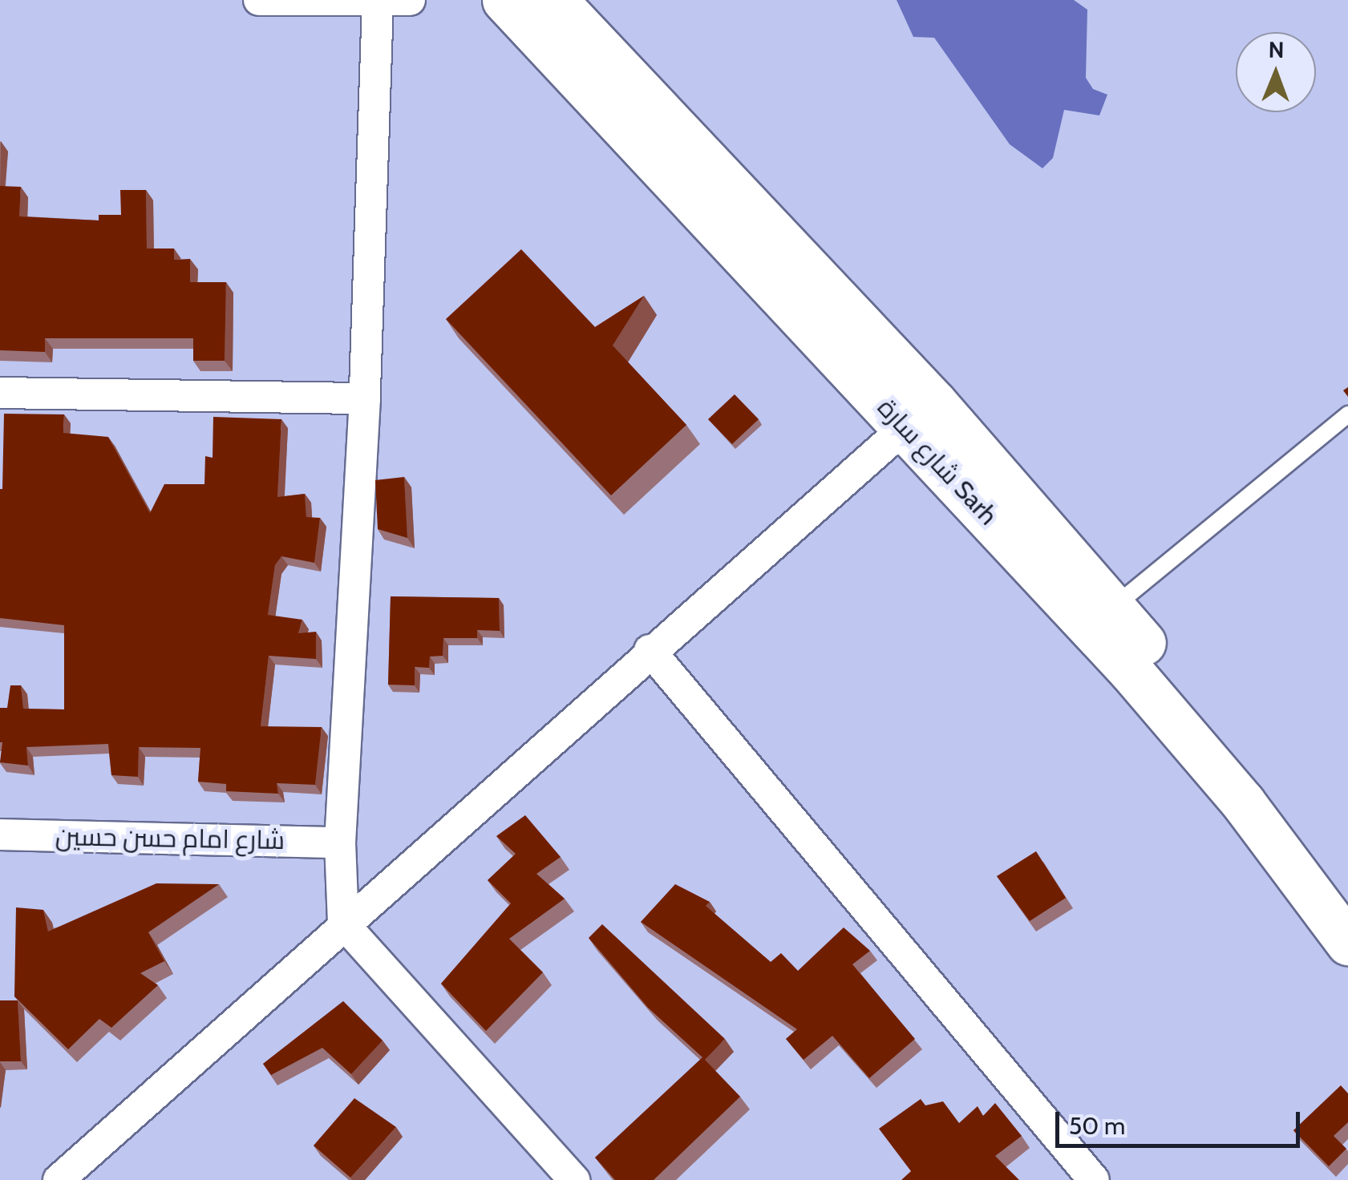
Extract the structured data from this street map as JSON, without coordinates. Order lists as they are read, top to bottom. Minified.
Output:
{"streets":{"highway":["شارع سارة Sarh"],"street":["شارع امام حسن حسين"]},"scale_bar":"50 m","north":"top"}
